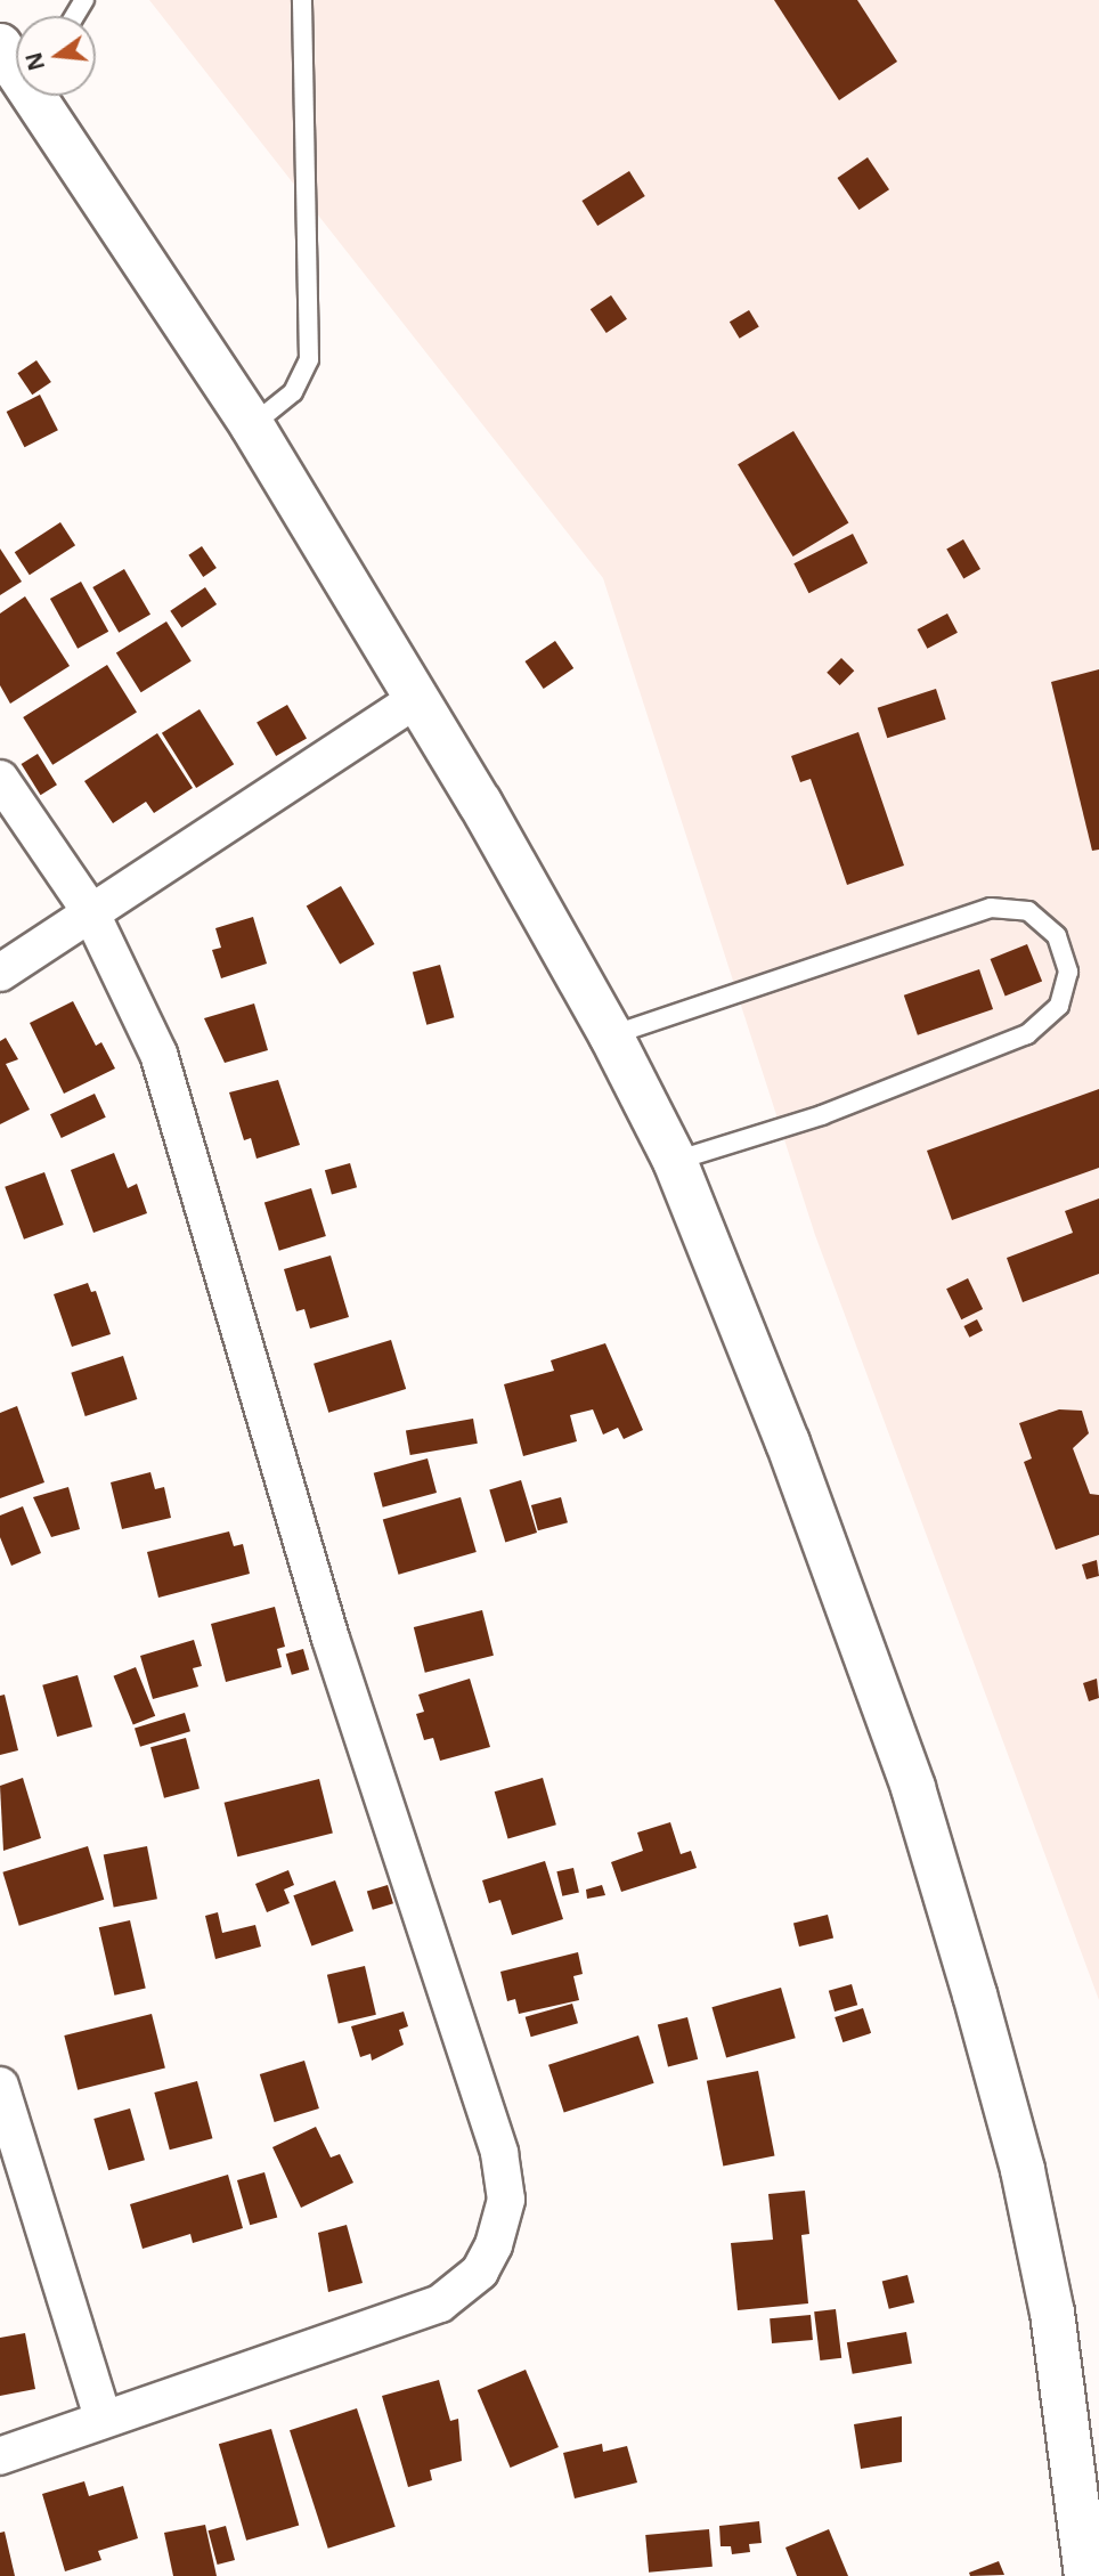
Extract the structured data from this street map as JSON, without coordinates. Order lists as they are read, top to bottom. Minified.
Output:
{"north":"left"}
